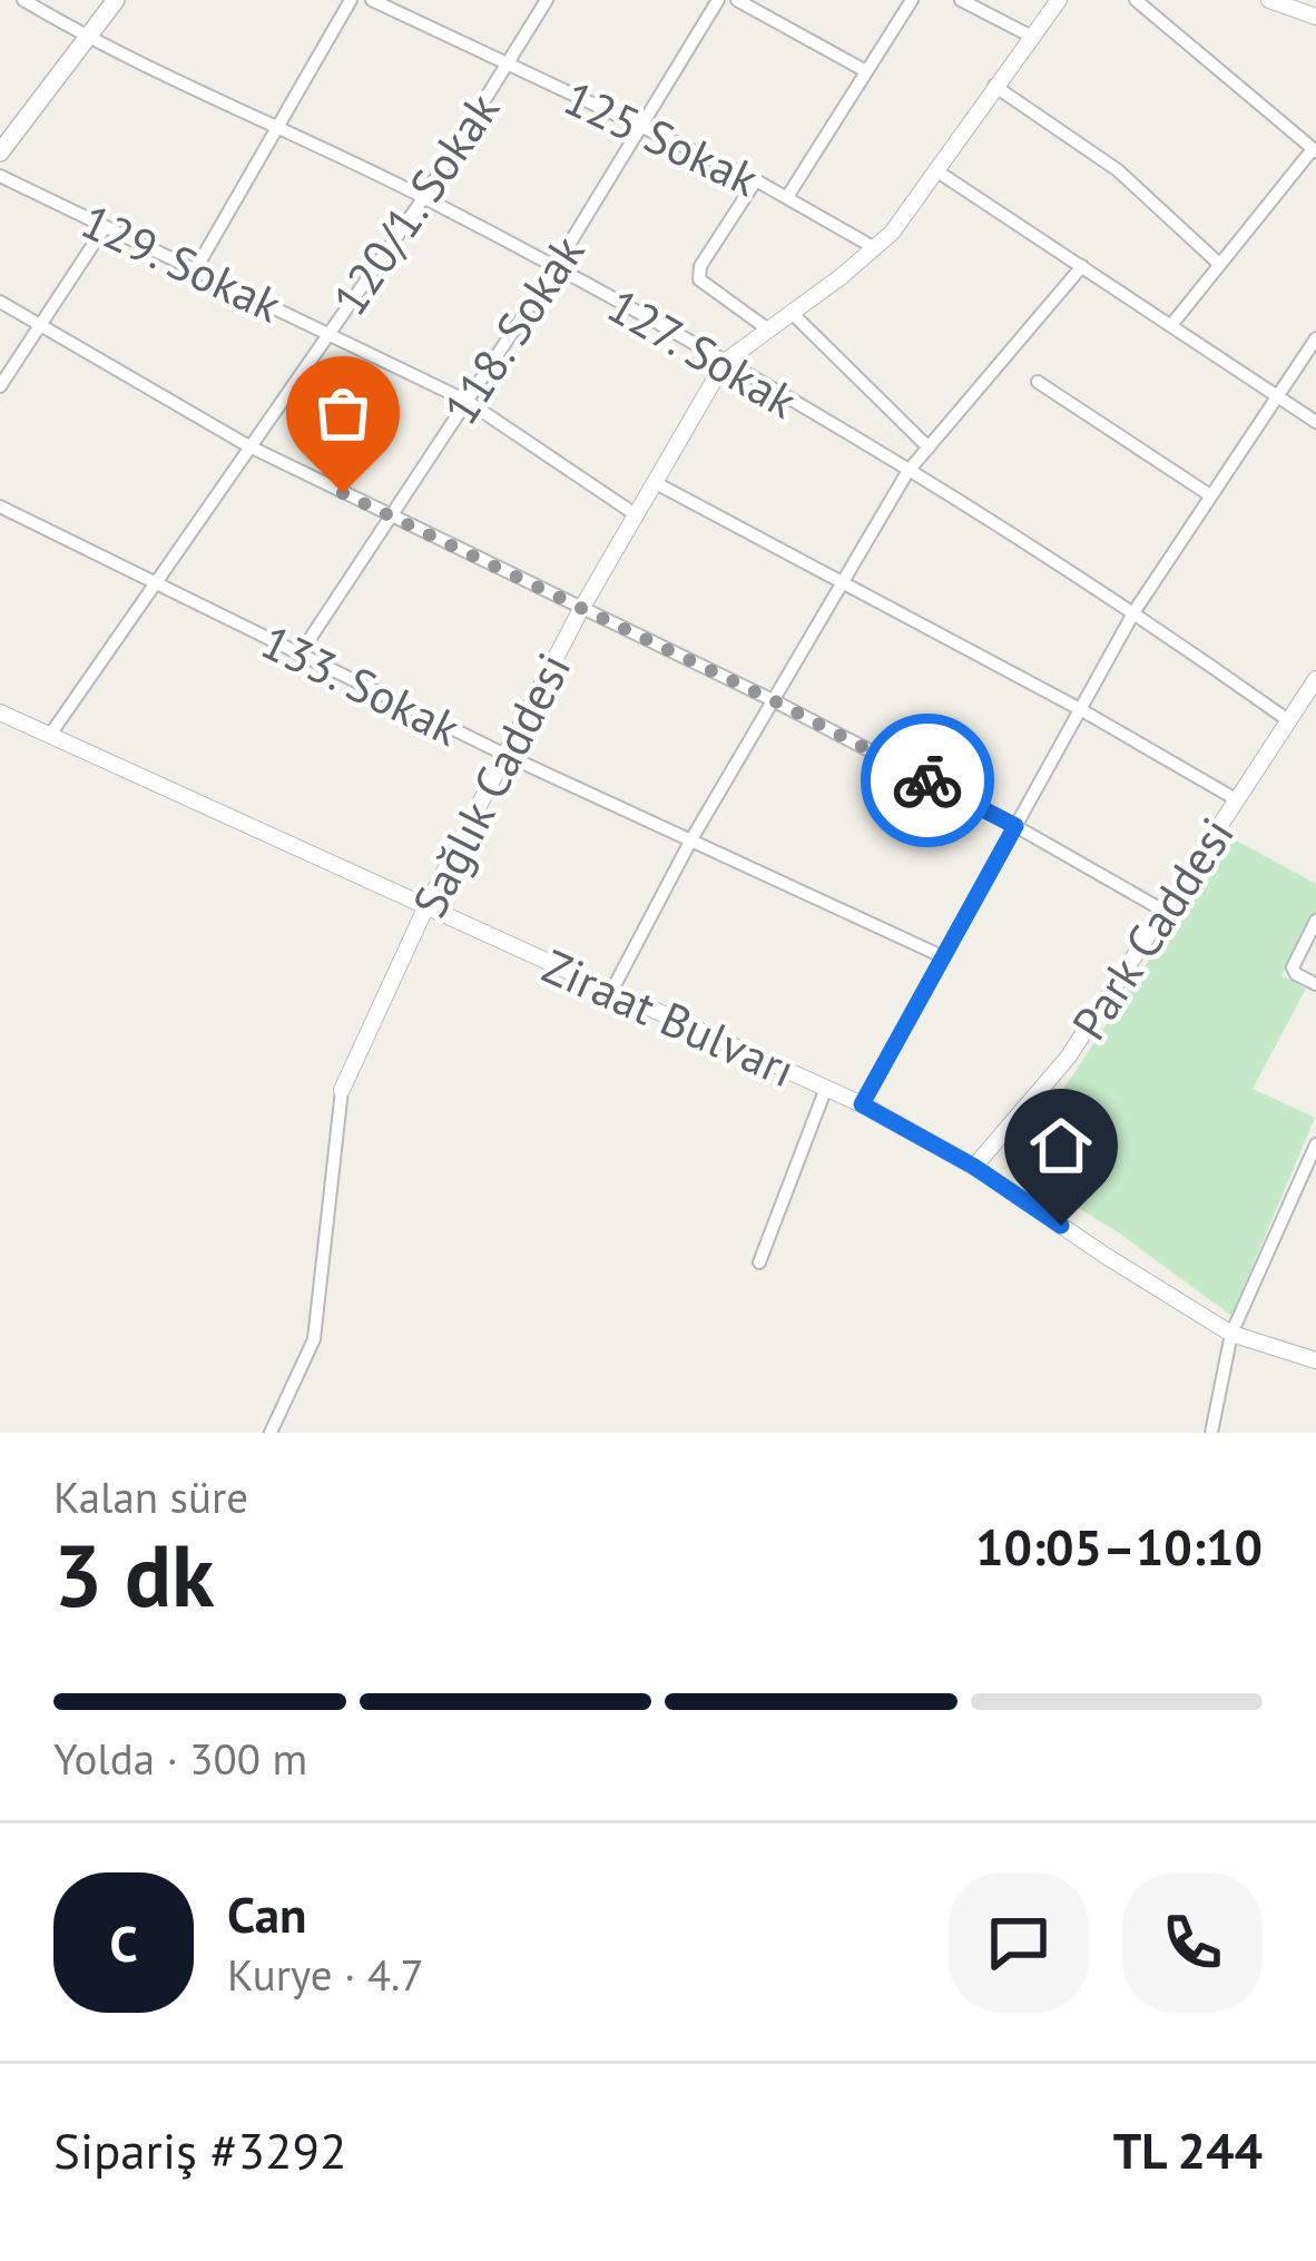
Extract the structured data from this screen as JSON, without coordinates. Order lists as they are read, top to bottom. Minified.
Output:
{"streets":{"street":["125 Sokak","120/1. Sokak","129. Sokak","118. Sokak","127. Sokak","133. Sokak","Sağlık Caddesi","Park Caddesi","Ziraat Bulvarı"]},"crossings":[["125 Sokak","120/1. Sokak"],["125 Sokak","118. Sokak"],["125 Sokak","Sağlık Caddesi"],["120/1. Sokak","129. Sokak"],["120/1. Sokak","127. Sokak"],["120/1. Sokak","133. Sokak"],["120/1. Sokak","Ziraat Bulvarı"],["129. Sokak","118. Sokak"],["129. Sokak","Sağlık Caddesi"],["118. Sokak","127. Sokak"],["118. Sokak","133. Sokak"],["127. Sokak","Sağlık Caddesi"],["127. Sokak","Park Caddesi"],["133. Sokak","Sağlık Caddesi"],["Sağlık Caddesi","Ziraat Bulvarı"],["Park Caddesi","Ziraat Bulvarı"]],"page":{"heading":["3 dk","Kalan süre","10:05–10:10"],"panel":["Can","Kurye · 4.7","Sipariş #3292","TL 244"],"bar":"Yolda · 300 m","round":"C"}}
